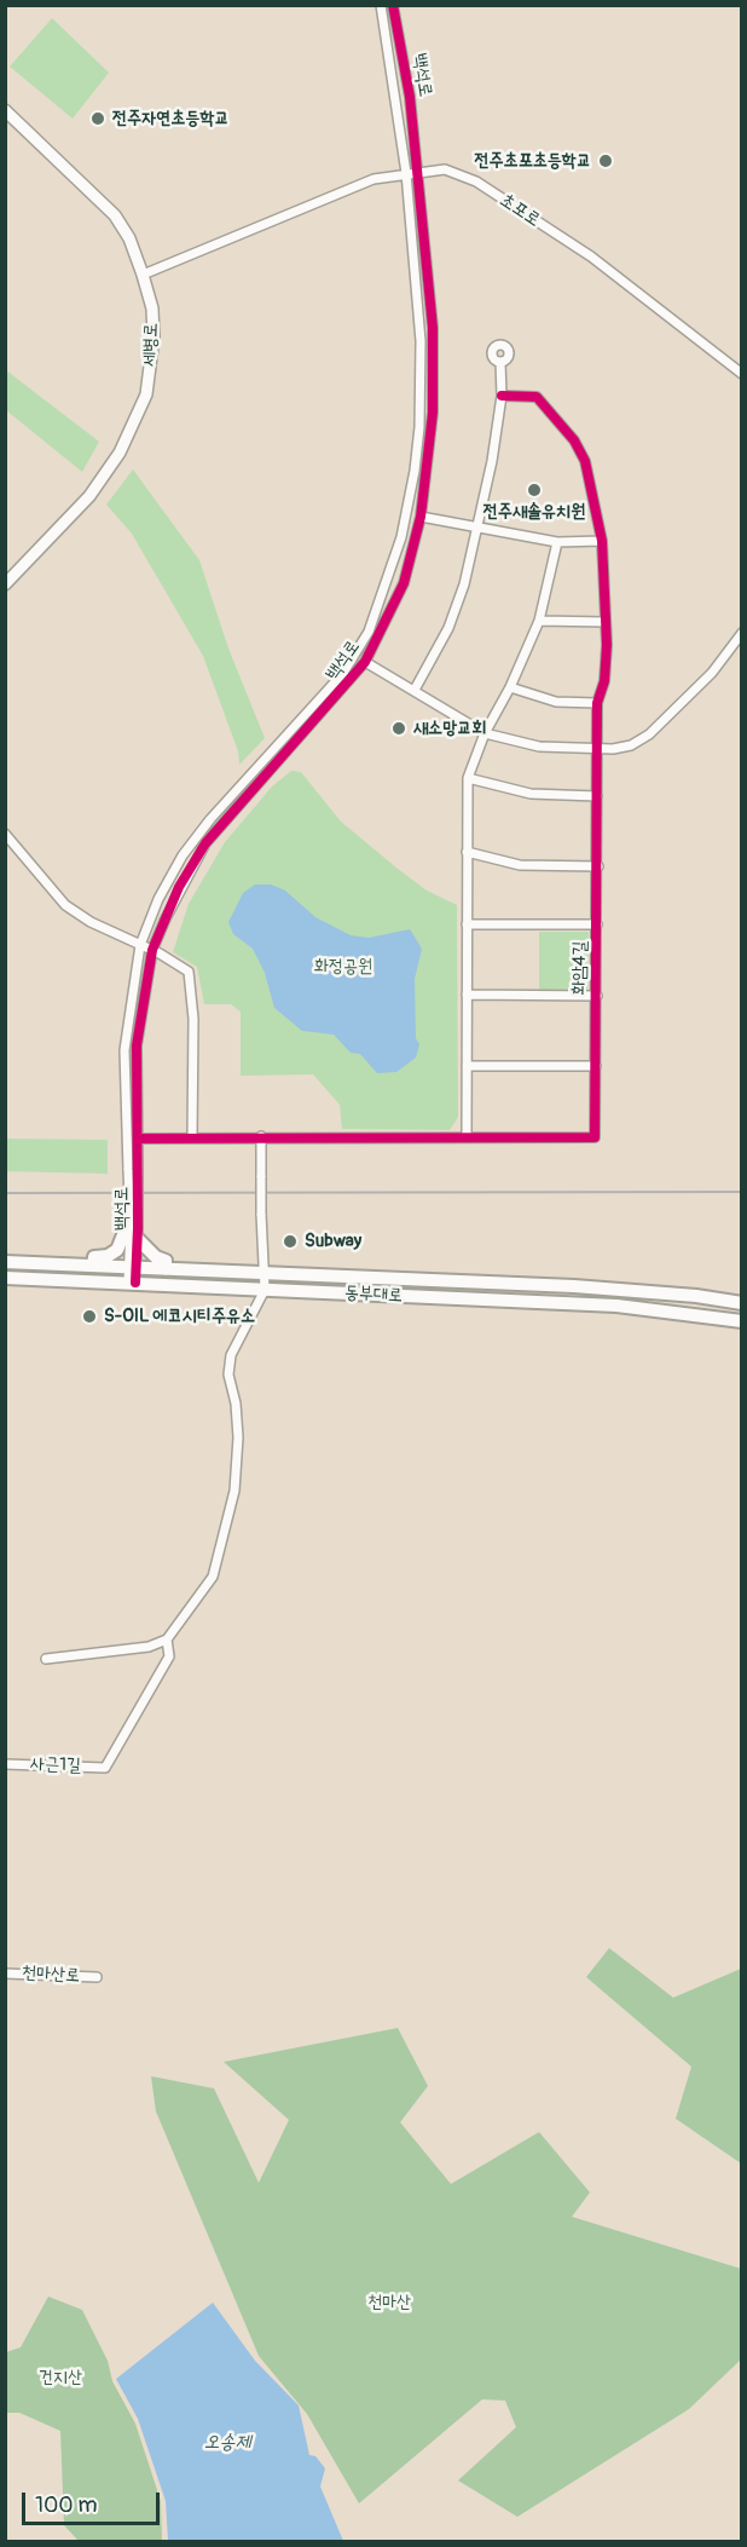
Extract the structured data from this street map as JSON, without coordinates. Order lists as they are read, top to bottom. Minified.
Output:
{"streets":{"main road":["동부대로"],"street":["백석로","초포로","세병로","화암4길","사근1길","천마산로"]},"crossings":[["백석로","초포로"],["백석로","화암4길"],["백석로","동부대로"],["초포로","세병로"]],"water":["오송제"],"parks":["화정공원","천마산","건지산"],"places":["전주자연초등학교","전주초포초등학교","전주새솔유치원","새소망교회","Subway","S-OIL 에코시티주유소"],"scale_bar":"100 m"}
